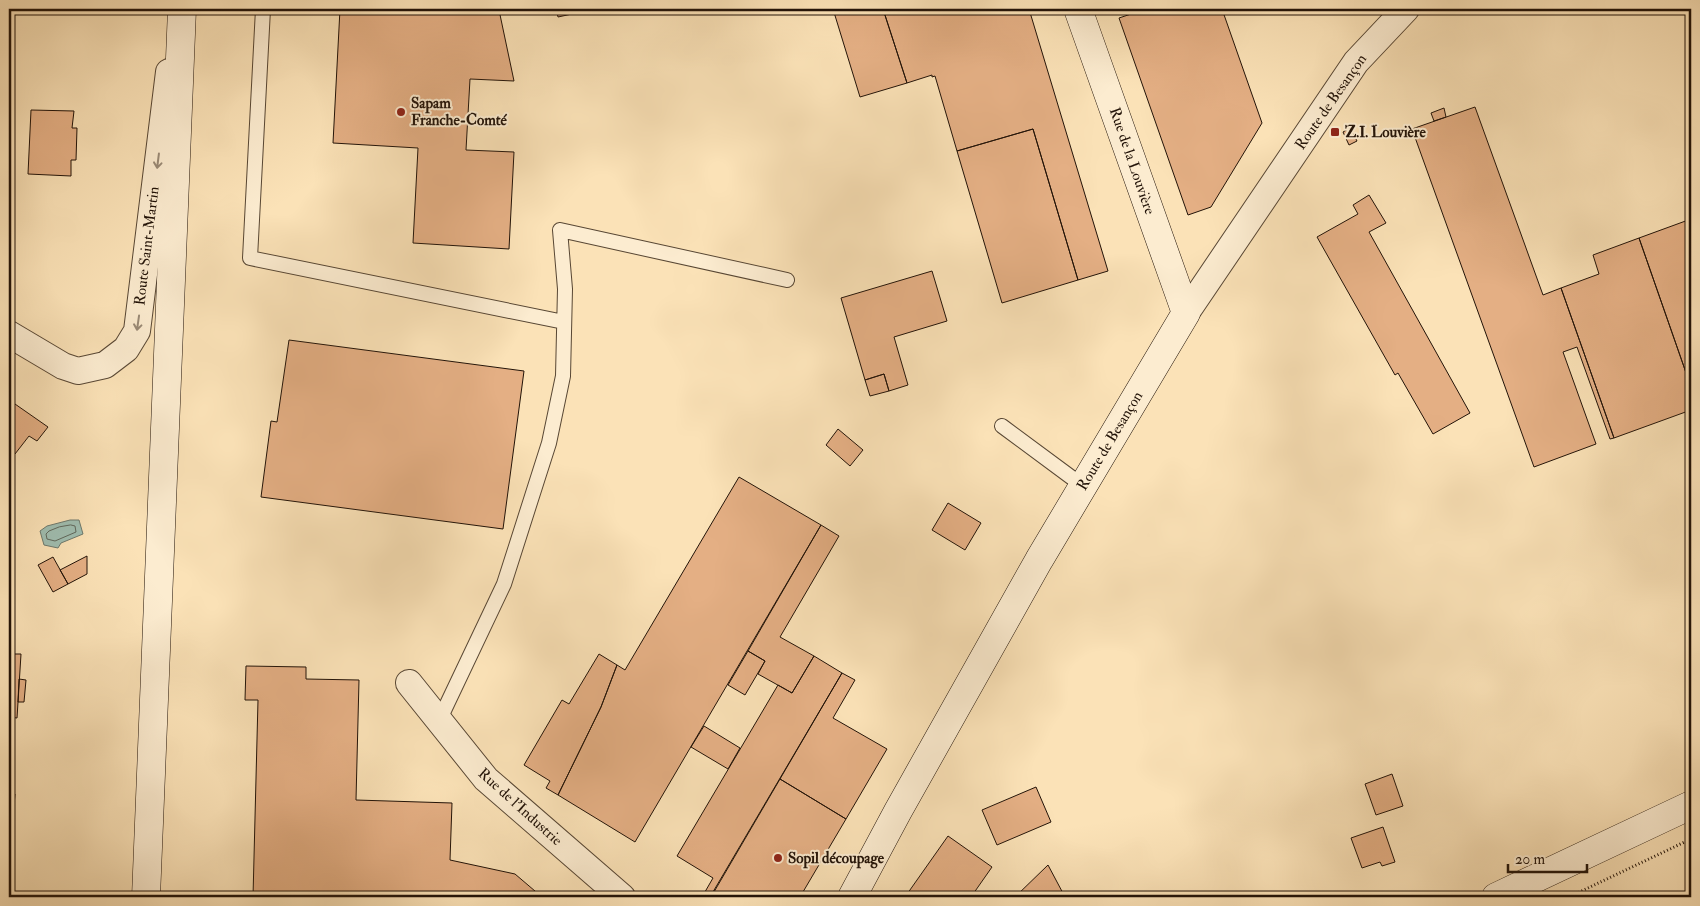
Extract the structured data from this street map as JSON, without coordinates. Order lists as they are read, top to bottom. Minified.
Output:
{"streets":{"main road":["Route de Besançon","Rue de la Louvière"],"street":["Route Saint-Martin","Rue de l'Industrie"]},"crossings":[["Route de Besançon","Rue de la Louvière"]],"places":{"other":["Sapam Franche-Comté","Sopil découpage"],"transit":["Z.I. Louvière"]},"scale_bar":"20 m"}
